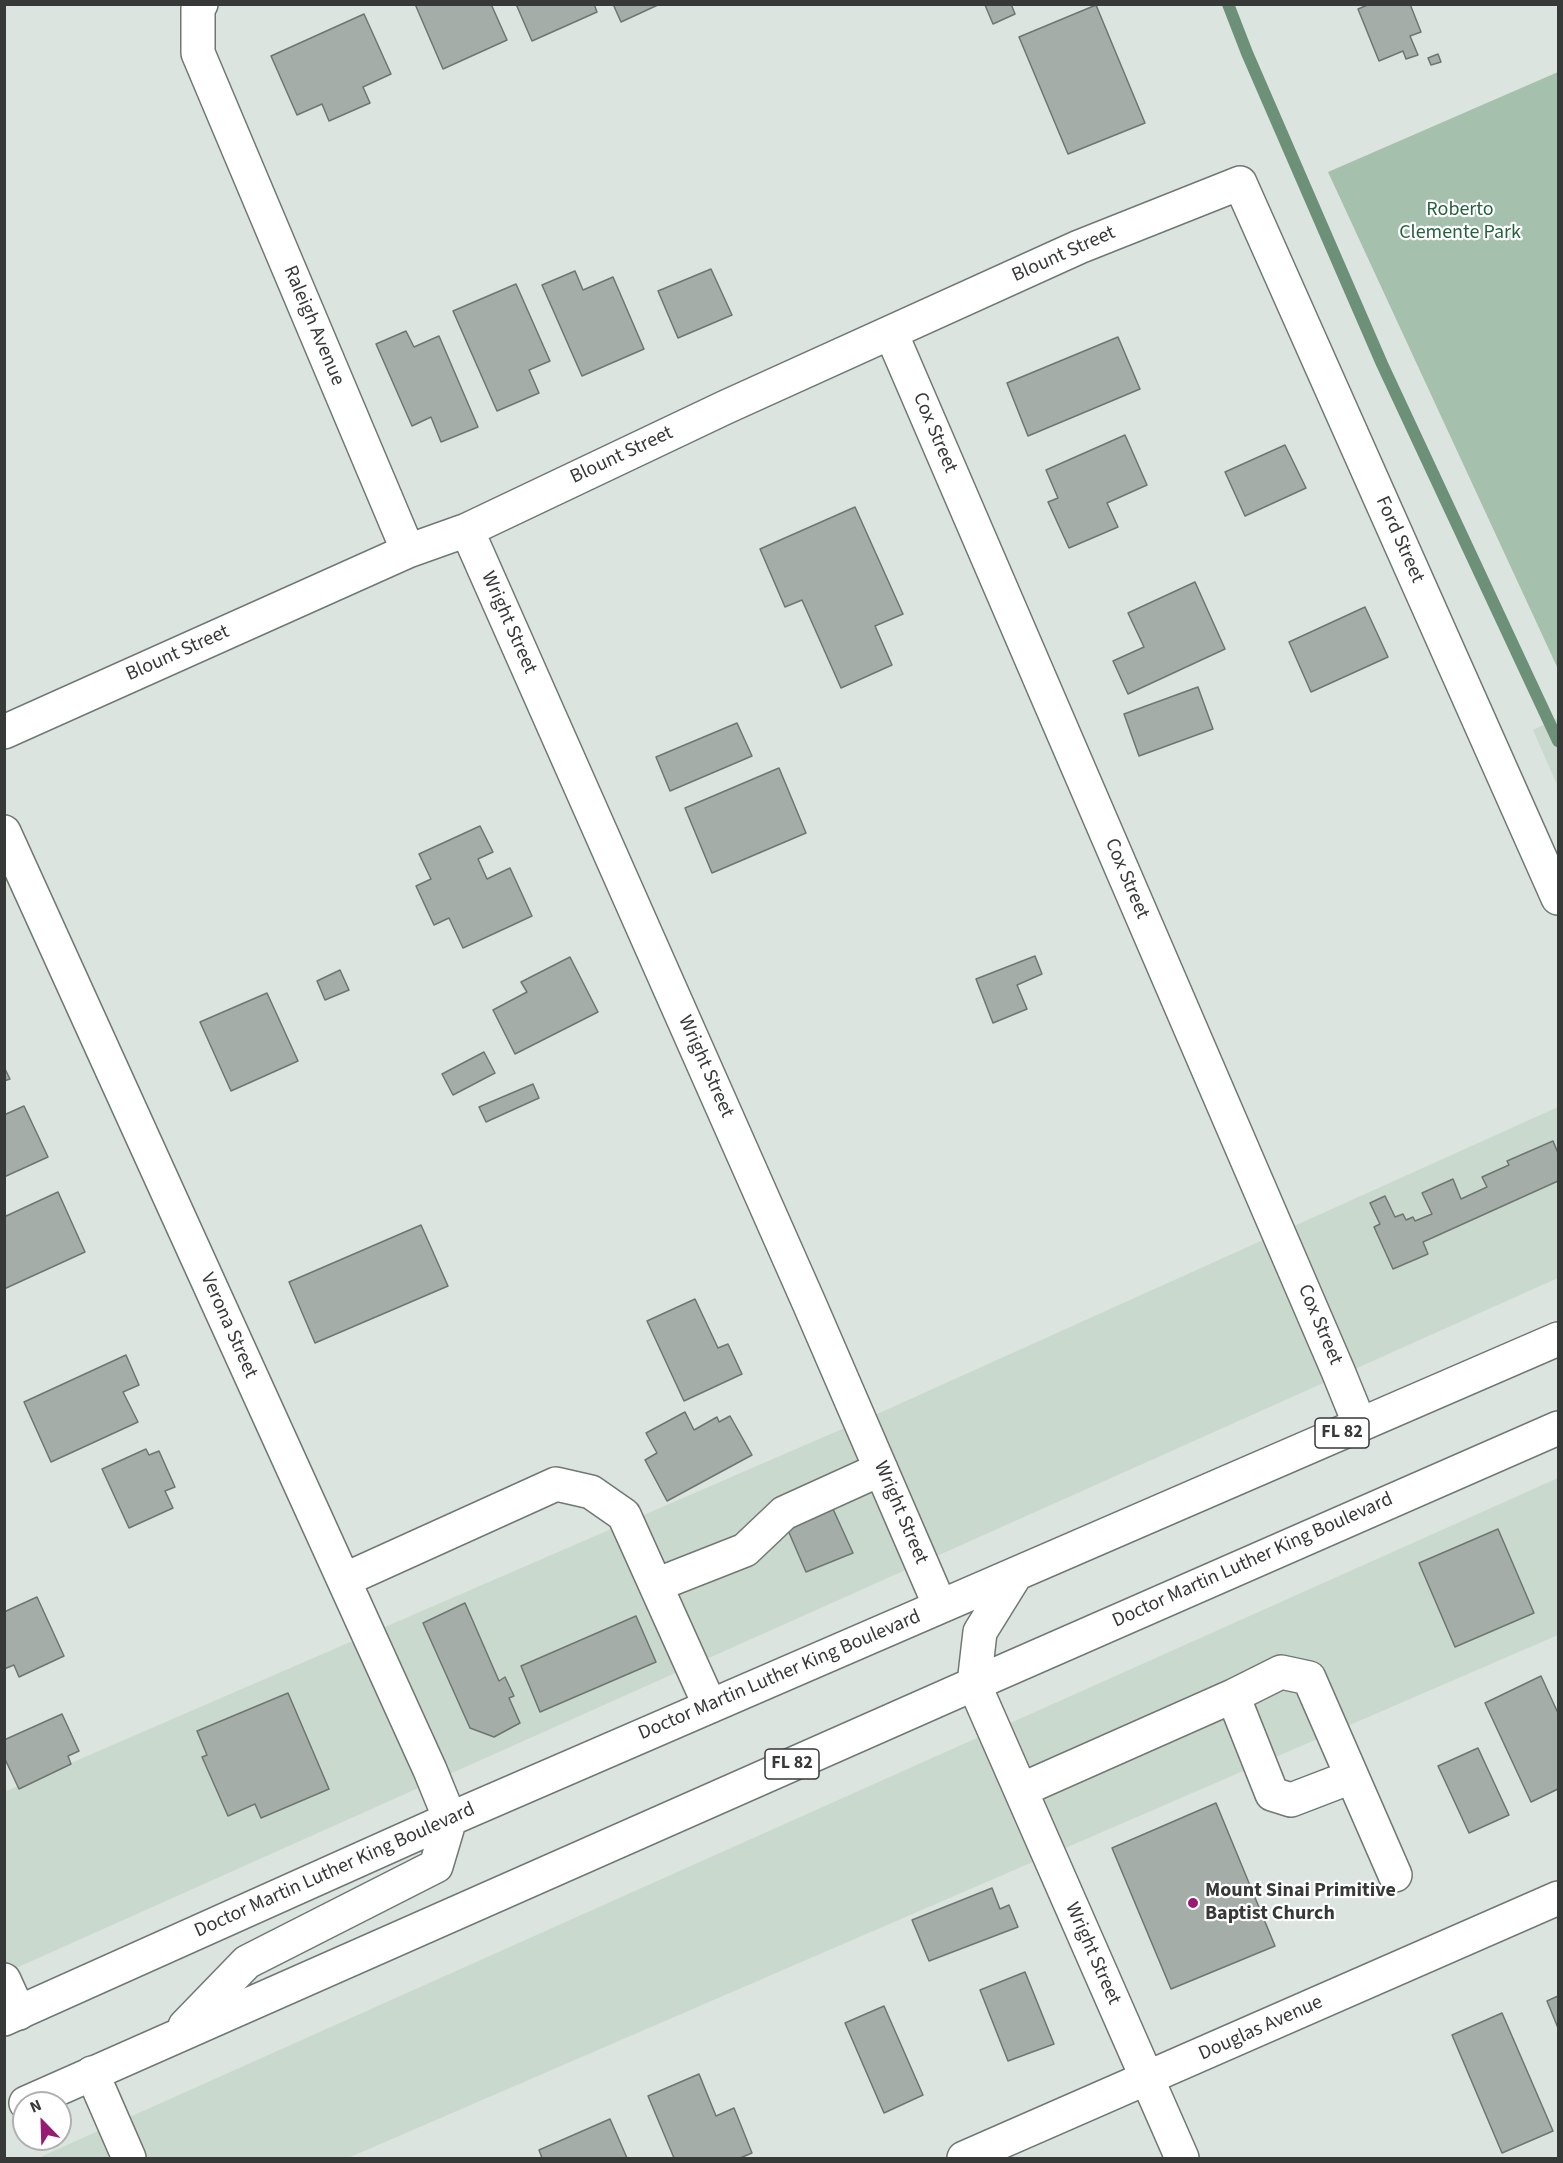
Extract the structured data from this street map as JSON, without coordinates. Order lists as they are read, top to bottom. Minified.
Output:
{"streets":{"street":["Blount Street","Raleigh Avenue","Cox Street","Ford Street","Wright Street","Verona Street","FL 82","Doctor Martin Luther King Boulevard","Douglas Avenue"]},"crossings":[["Blount Street","Raleigh Avenue"],["Blount Street","Cox Street"],["Blount Street","Ford Street"],["Blount Street","Wright Street"],["Cox Street","Doctor Martin Luther King Boulevard"],["Wright Street","Doctor Martin Luther King Boulevard"],["Wright Street","Douglas Avenue"],["Verona Street","Doctor Martin Luther King Boulevard"]],"parks":["Roberto Clemente Park"],"places":["Mount Sinai Primitive Baptist Church"],"north":"top left"}
